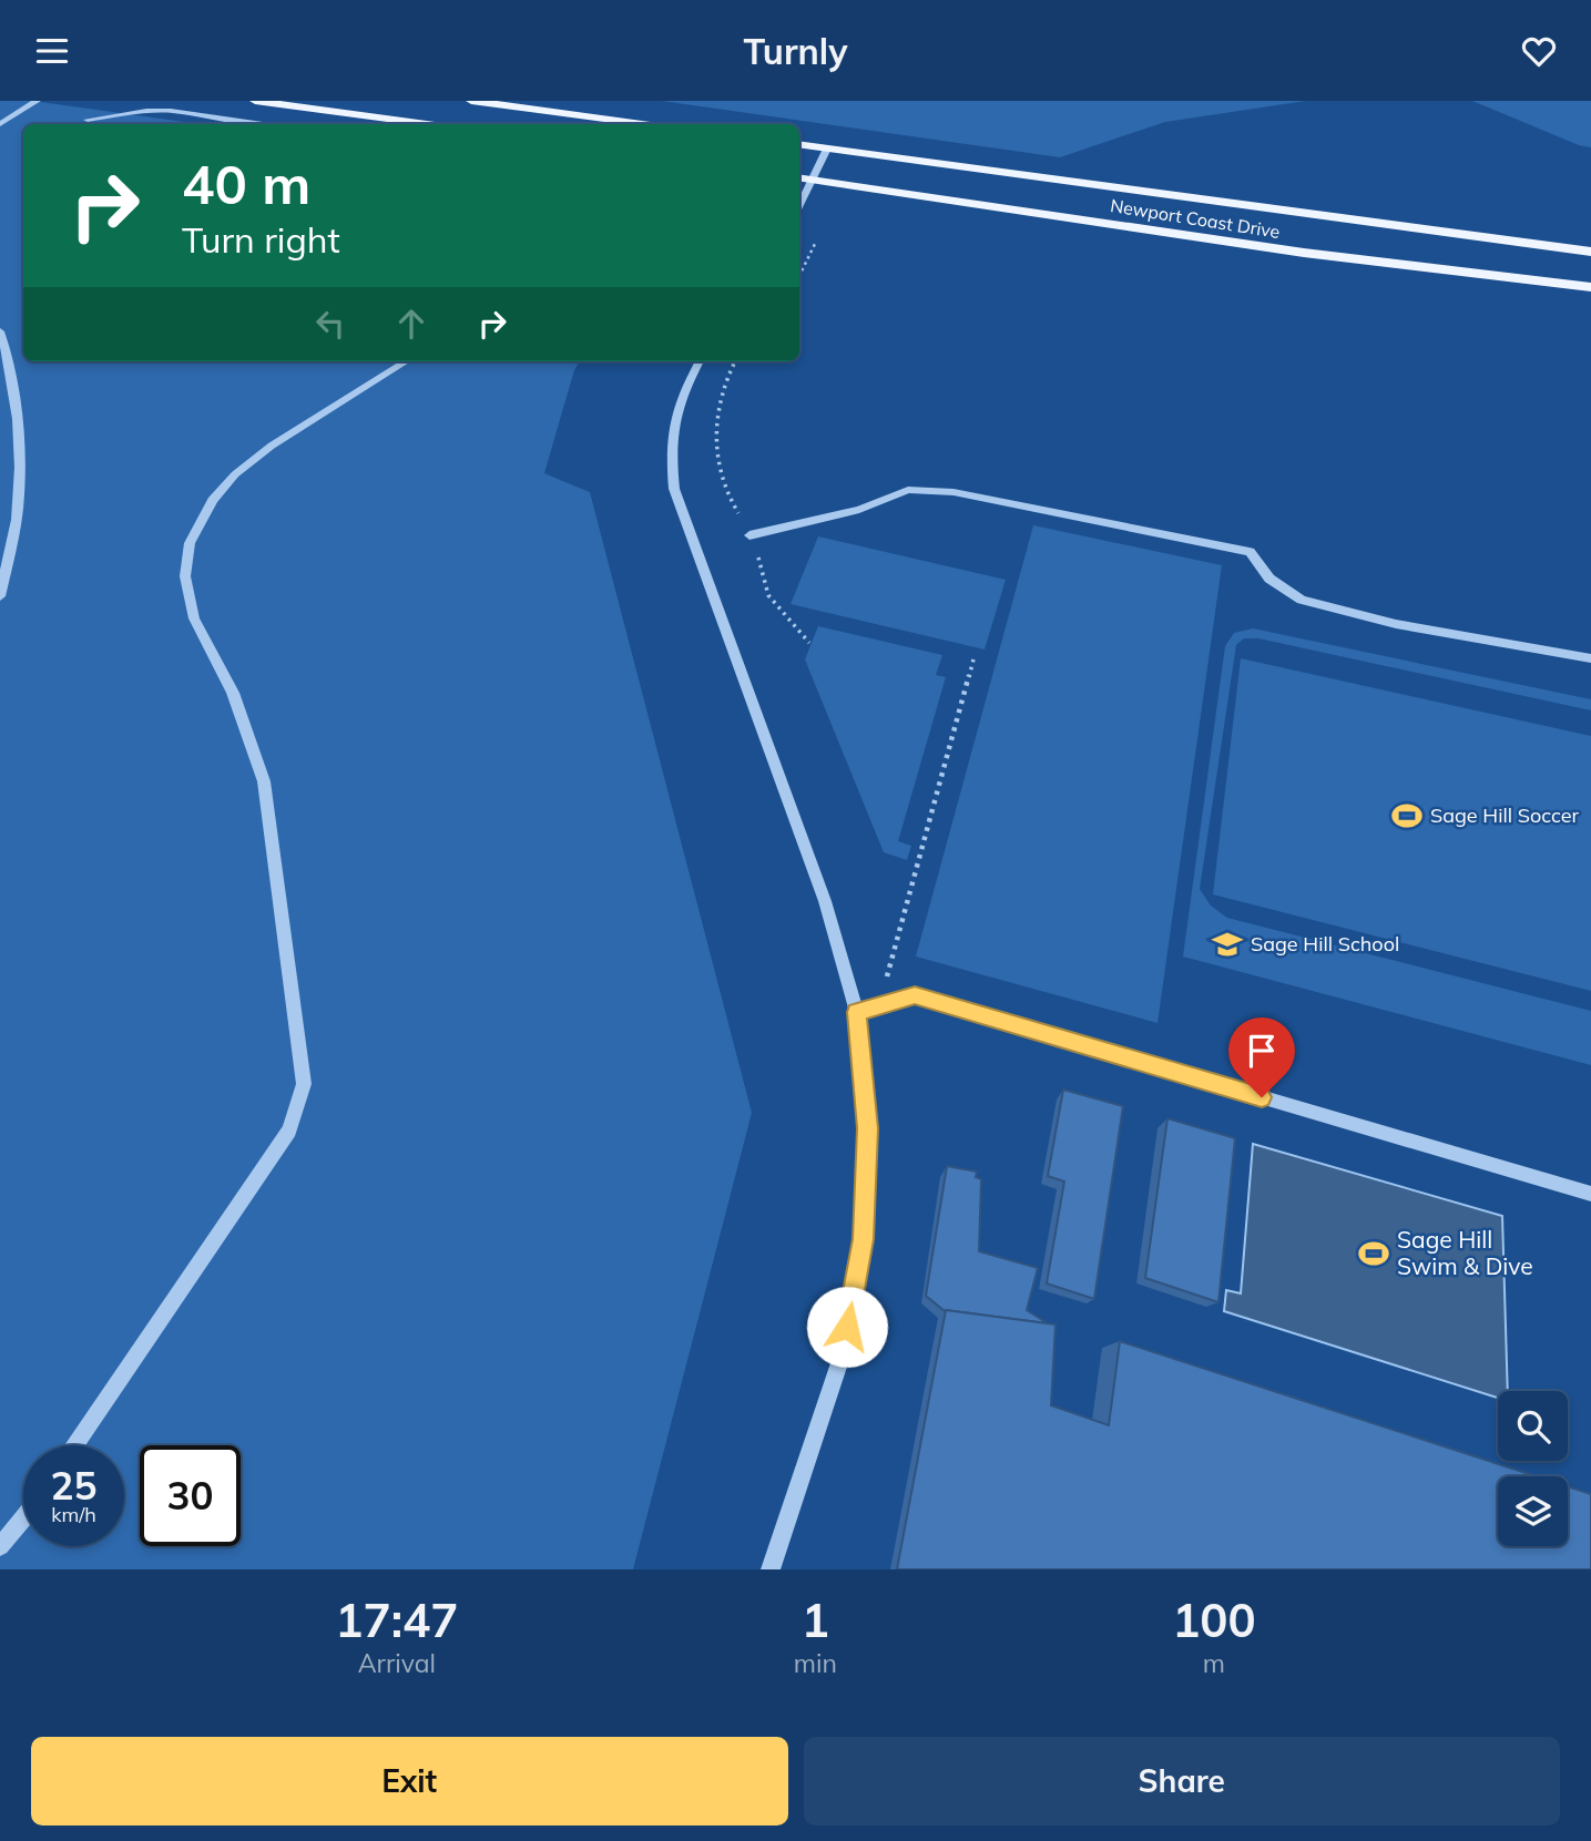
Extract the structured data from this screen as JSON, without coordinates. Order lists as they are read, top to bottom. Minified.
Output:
{"streets":{"main road":["Newport Coast Drive"]},"places":{"sports":["Sage Hill Soccer","Sage Hill Swim & Dive"],"school or university":["Sage Hill School"]},"page":{"header":"Turnly","turn":["40 m","Turn right"],"speed":"25 km/h","limit":"30","eta":["17:47","Arrival","1","min","100","m"],"buttons":["Exit","Share"]}}
